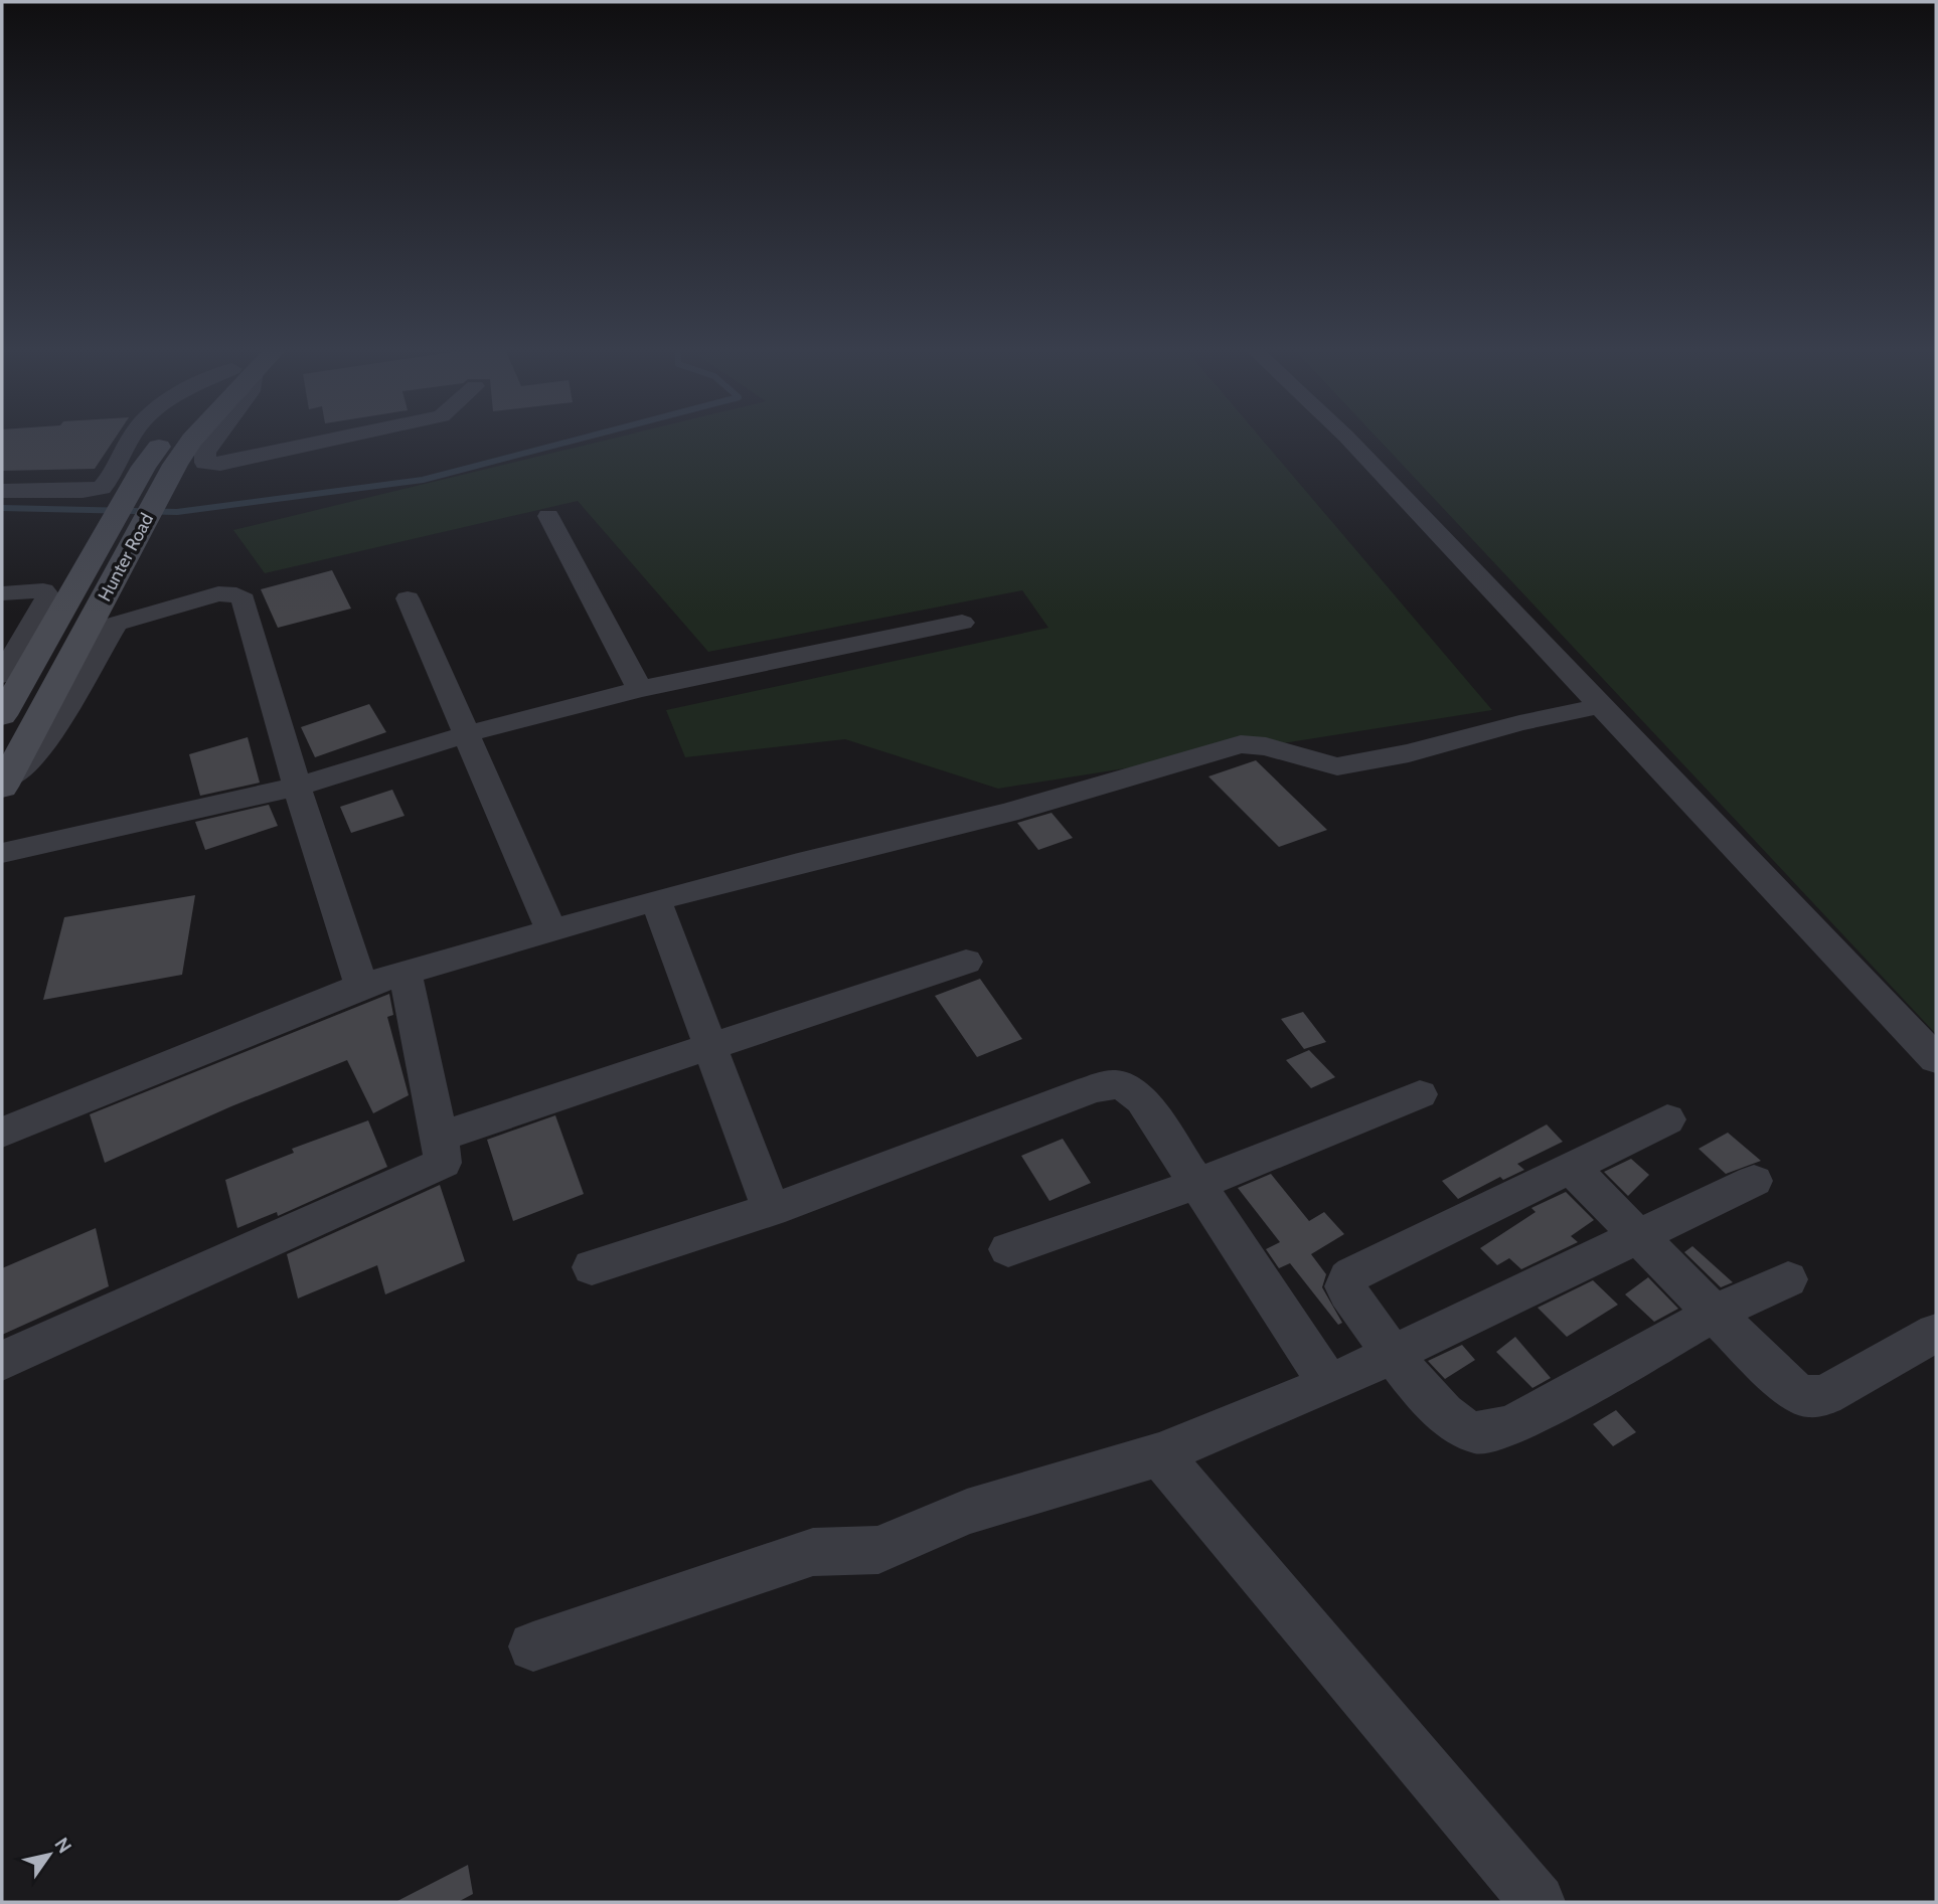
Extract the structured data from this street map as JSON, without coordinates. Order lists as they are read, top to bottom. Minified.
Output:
{"streets":{"street":["Hunter Road"]},"north":"top right"}
